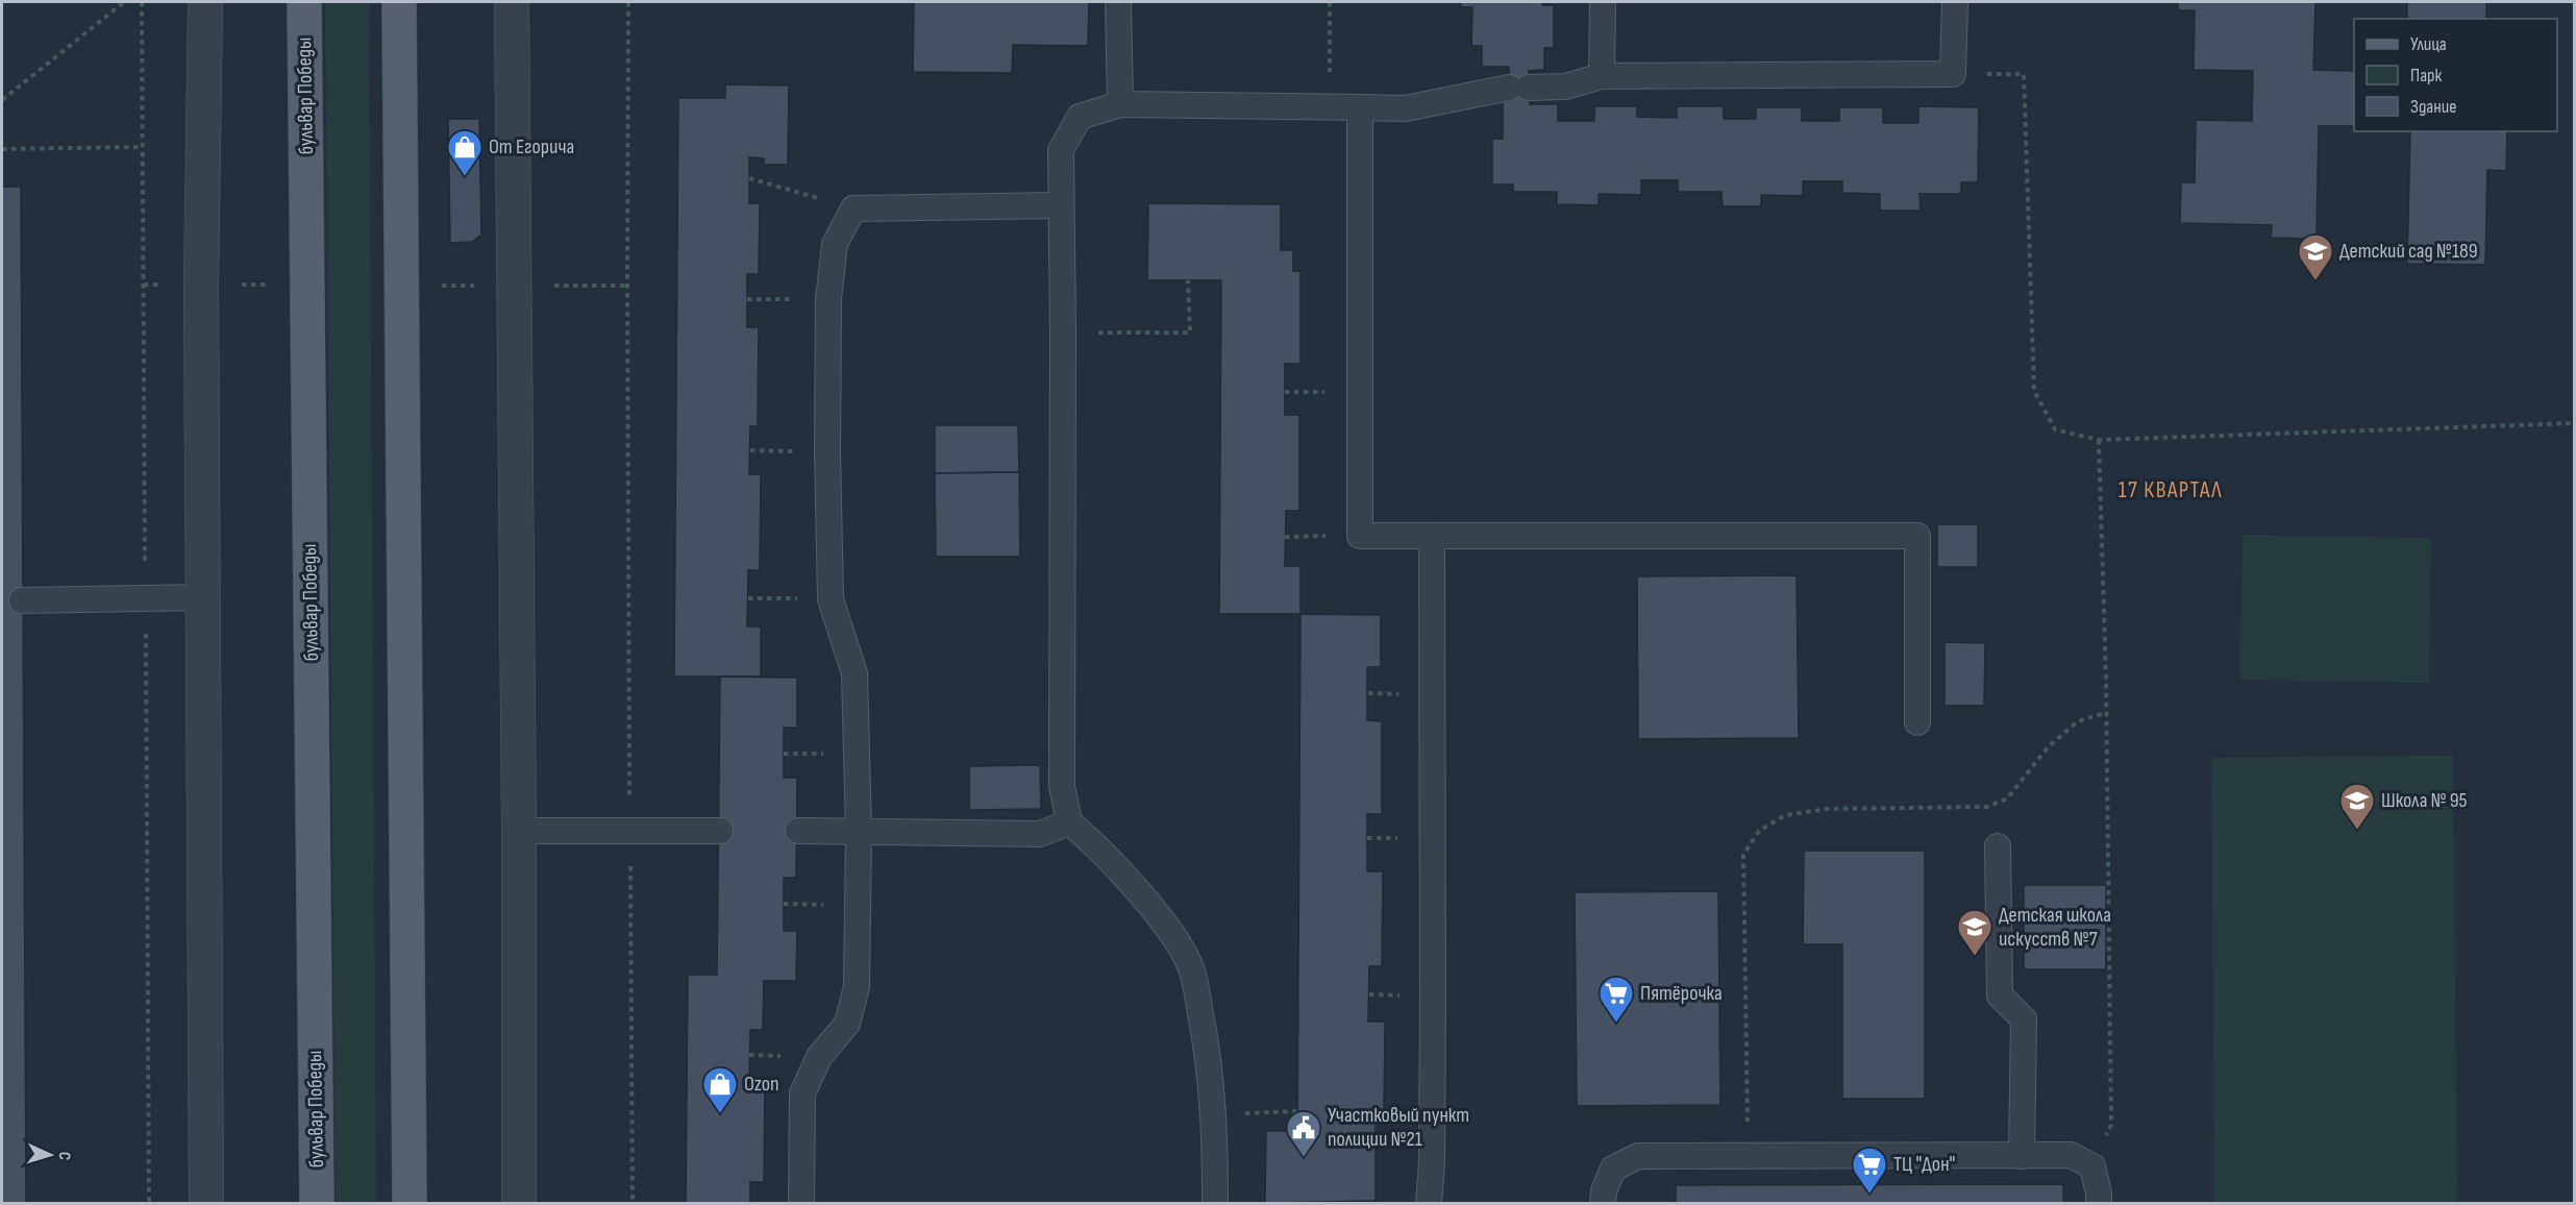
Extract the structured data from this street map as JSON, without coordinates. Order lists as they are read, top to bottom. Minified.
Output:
{"streets":{"main road":["бульвар Победы"]},"districts":["17 КВАРТАЛ"],"places":{"shop":["От Егорича","Ozon"],"school or university":["Детский сад №189","Школа № 95","Детская школа искусств №7"],"supermarket":["Пятёрочка","ТЦ \"Дон\""],"public building":["Участковый пункт полиции №21"]},"legend":["Улица","Парк","Здание"],"north":"right"}
